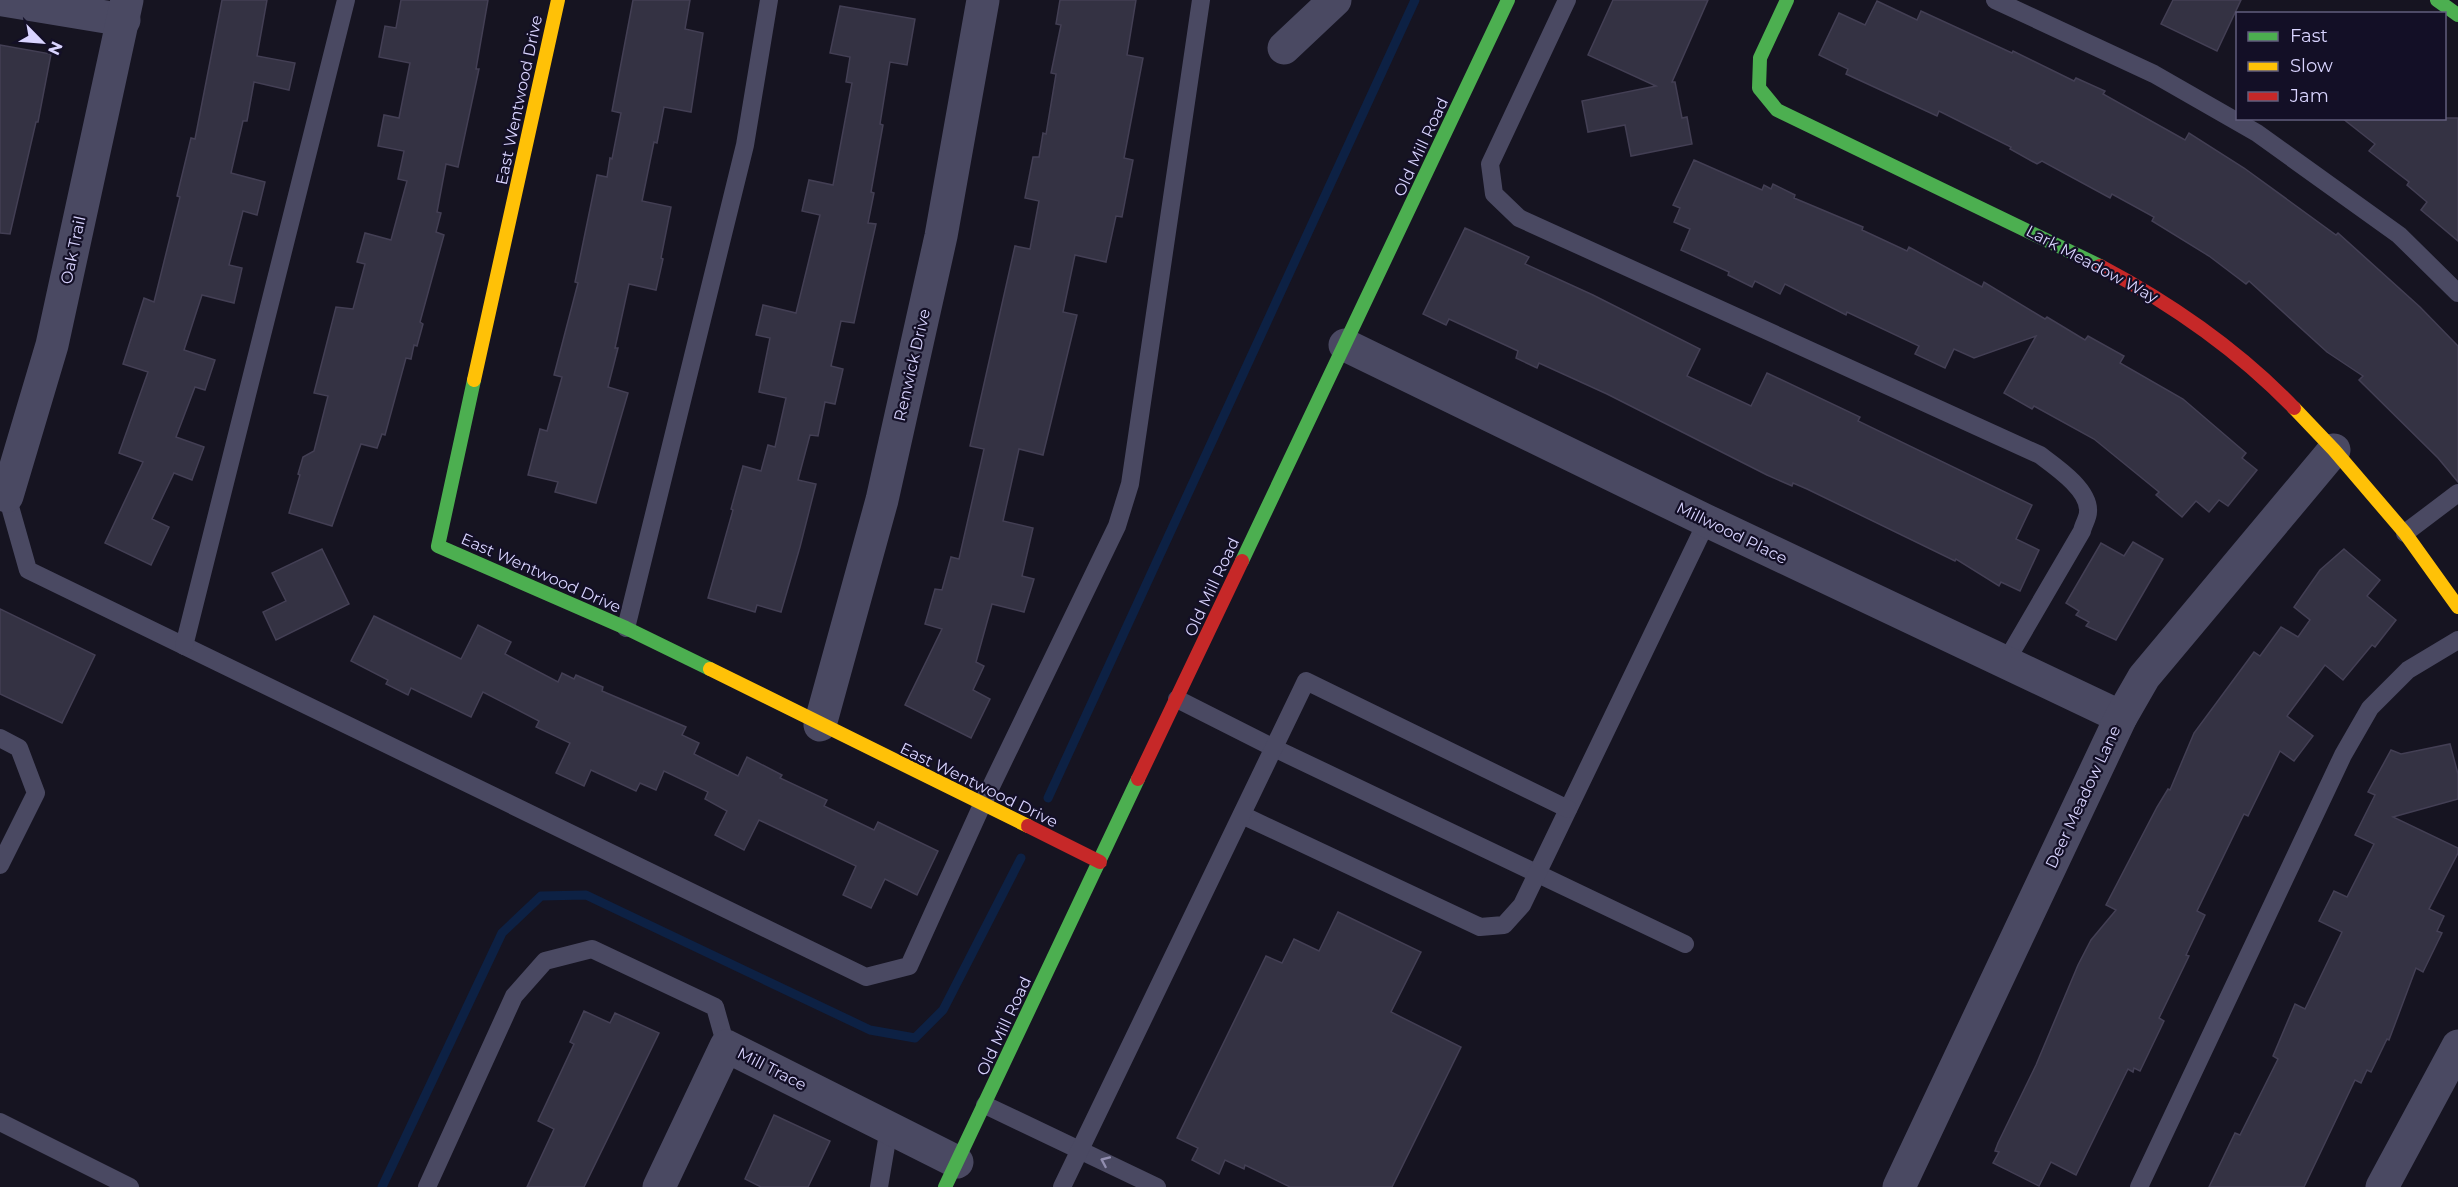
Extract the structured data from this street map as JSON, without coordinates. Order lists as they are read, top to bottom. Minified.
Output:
{"streets":{"street":["East Wentwood Drive","Old Mill Road","Oak Trail","Lark Meadow Way","Renwick Drive","Millwood Place","Deer Meadow Lane","Mill Trace"]},"crossings":[["East Wentwood Drive","Old Mill Road"],["East Wentwood Drive","Renwick Drive"],["Old Mill Road","Millwood Place"],["Old Mill Road","Mill Trace"],["Lark Meadow Way","Deer Meadow Lane"],["Millwood Place","Deer Meadow Lane"]],"legend":["Fast","Slow","Jam"],"north":"bottom right"}
